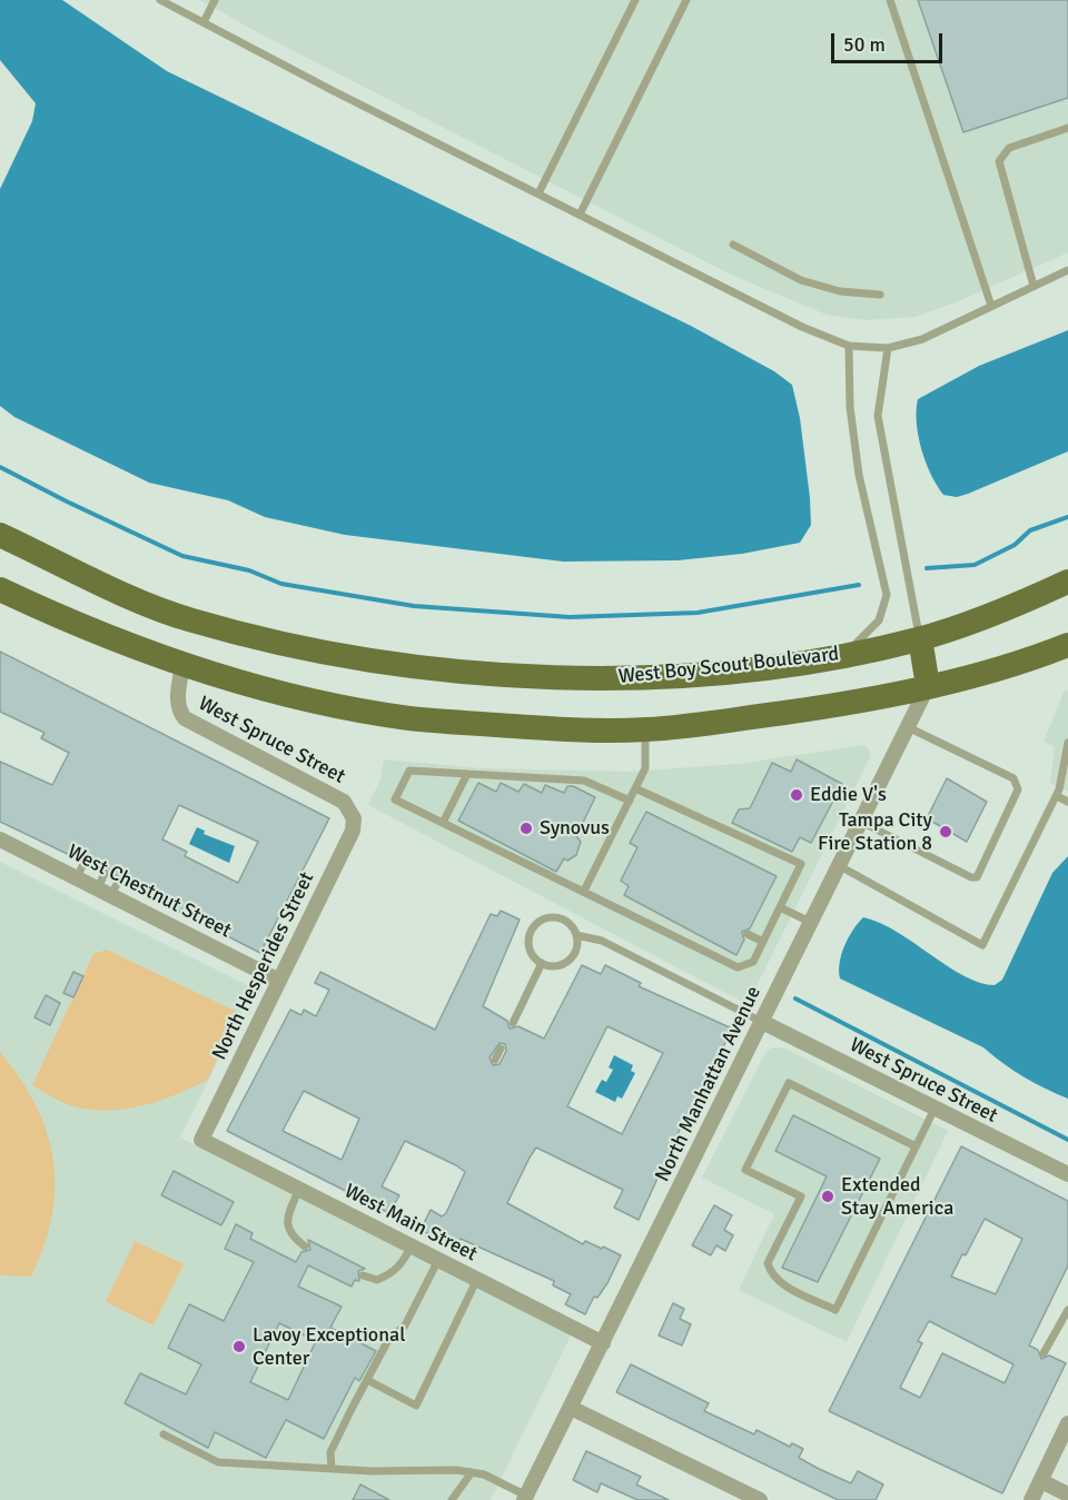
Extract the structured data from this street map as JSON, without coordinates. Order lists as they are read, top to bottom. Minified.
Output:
{"streets":{"main road":["West Boy Scout Boulevard"],"street":["West Spruce Street","West Chestnut Street","North Hesperides Street","North Manhattan Avenue","West Main Street"]},"crossings":[["West Spruce Street","North Hesperides Street"],["West Spruce Street","North Manhattan Avenue"],["West Chestnut Street","North Hesperides Street"],["North Hesperides Street","West Main Street"],["North Manhattan Avenue","West Main Street"]],"places":["Eddie V's","Synovus","Tampa City Fire Station 8","Extended Stay America","Lavoy Exceptional Center"],"scale_bar":"50 m"}
